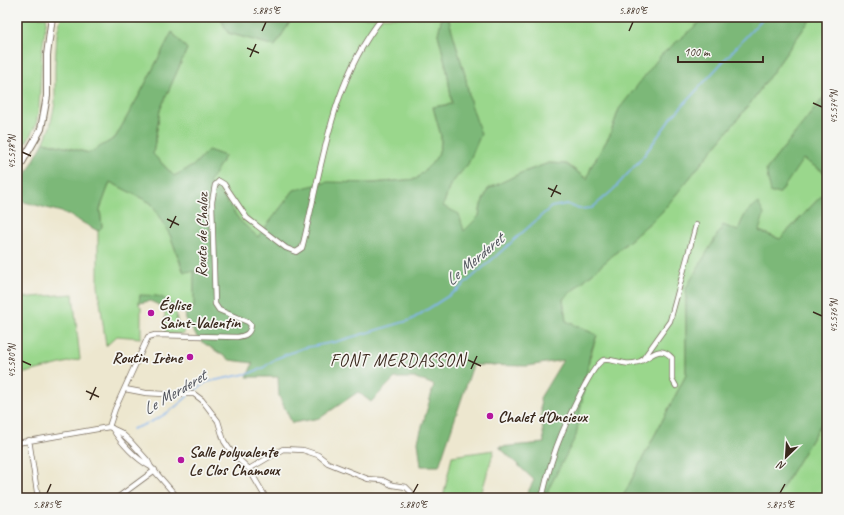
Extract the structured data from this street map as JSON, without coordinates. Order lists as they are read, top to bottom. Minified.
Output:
{"streets":{"street":["Route de Chaloz"]},"districts":["FONT MERDASSON"],"water":["Le Merderet"],"places":["Église Saint-Valentin","Routin Irène","Chalet d'Oncieux","Salle polyvalente Le Clos Chamoux"],"scale_bar":"100 m","north":"bottom left","coordinates":["5.885°E","5.880°E","45.574°N","45.578°N","45.576°N","45.580°N","5.875°E"]}
